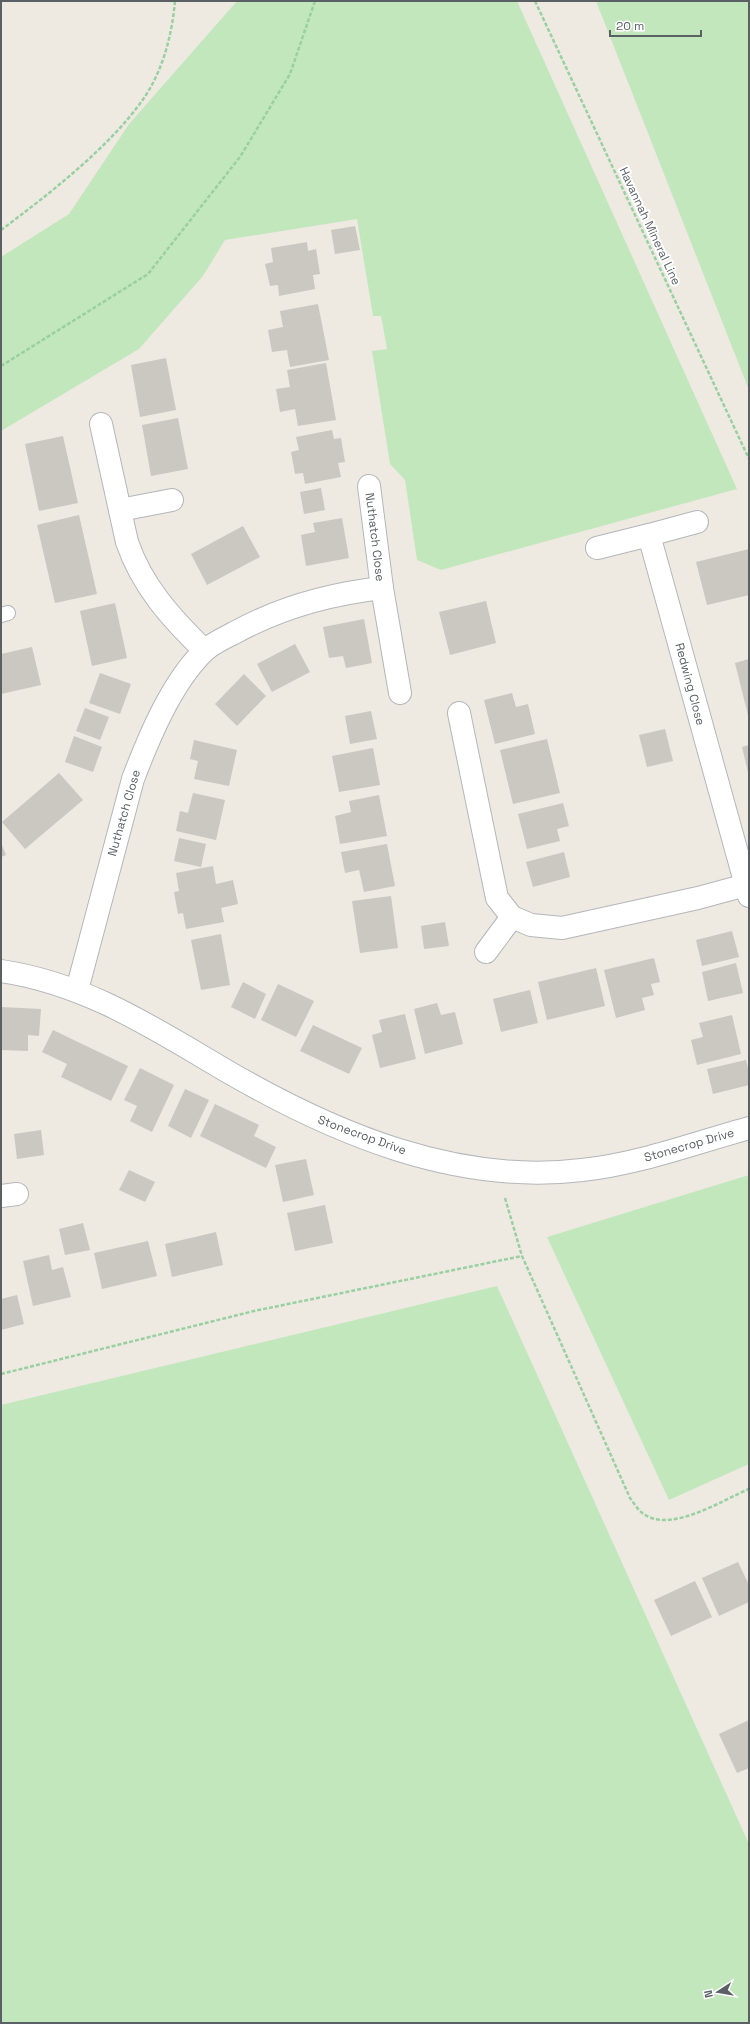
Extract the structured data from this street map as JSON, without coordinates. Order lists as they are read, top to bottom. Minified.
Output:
{"streets":{"street":["Nuthatch Close","Redwing Close","Stonecrop Drive"],"path":["Havannah Mineral Line"]},"crossings":[["Nuthatch Close","Stonecrop Drive"]],"scale_bar":"20 m","north":"left"}
